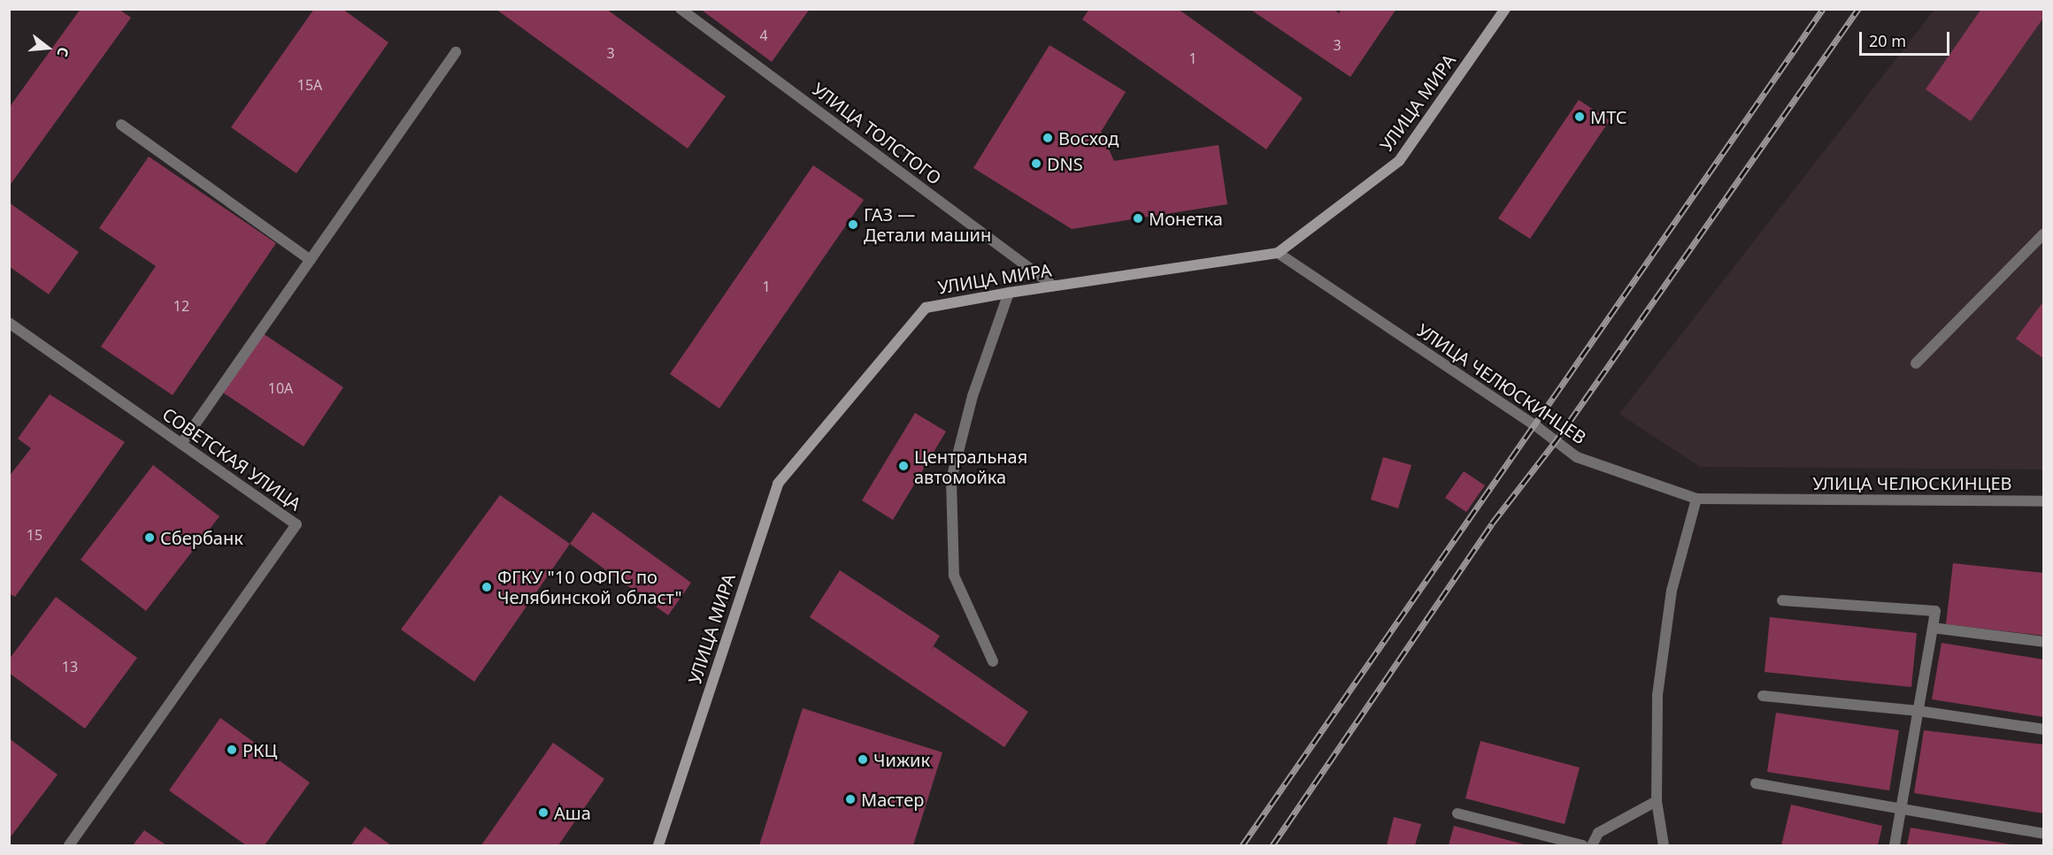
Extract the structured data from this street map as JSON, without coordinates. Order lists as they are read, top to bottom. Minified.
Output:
{"streets":{"street":["УЛИЦА МИРА","УЛИЦА ТОЛСТОГО","УЛИЦА ЧЕЛЮСКИНЦЕВ","СОВЕТСКАЯ УЛИЦА"]},"crossings":[["УЛИЦА МИРА","УЛИЦА ТОЛСТОГО"],["УЛИЦА МИРА","УЛИЦА ЧЕЛЮСКИНЦЕВ"]],"places":["МТС","Восход","DNS","Монетка","ГАЗ — Детали машин","Центральная автомойка","Сбербанк","ФГКУ \"10 ОФПС по Челябинской област\"","РКЦ","Чижик","Мастер","Аша"],"house_numbers":["4","3","3","1","15А","1","12","10А","15","13"],"scale_bar":"20 m","north":"right"}
